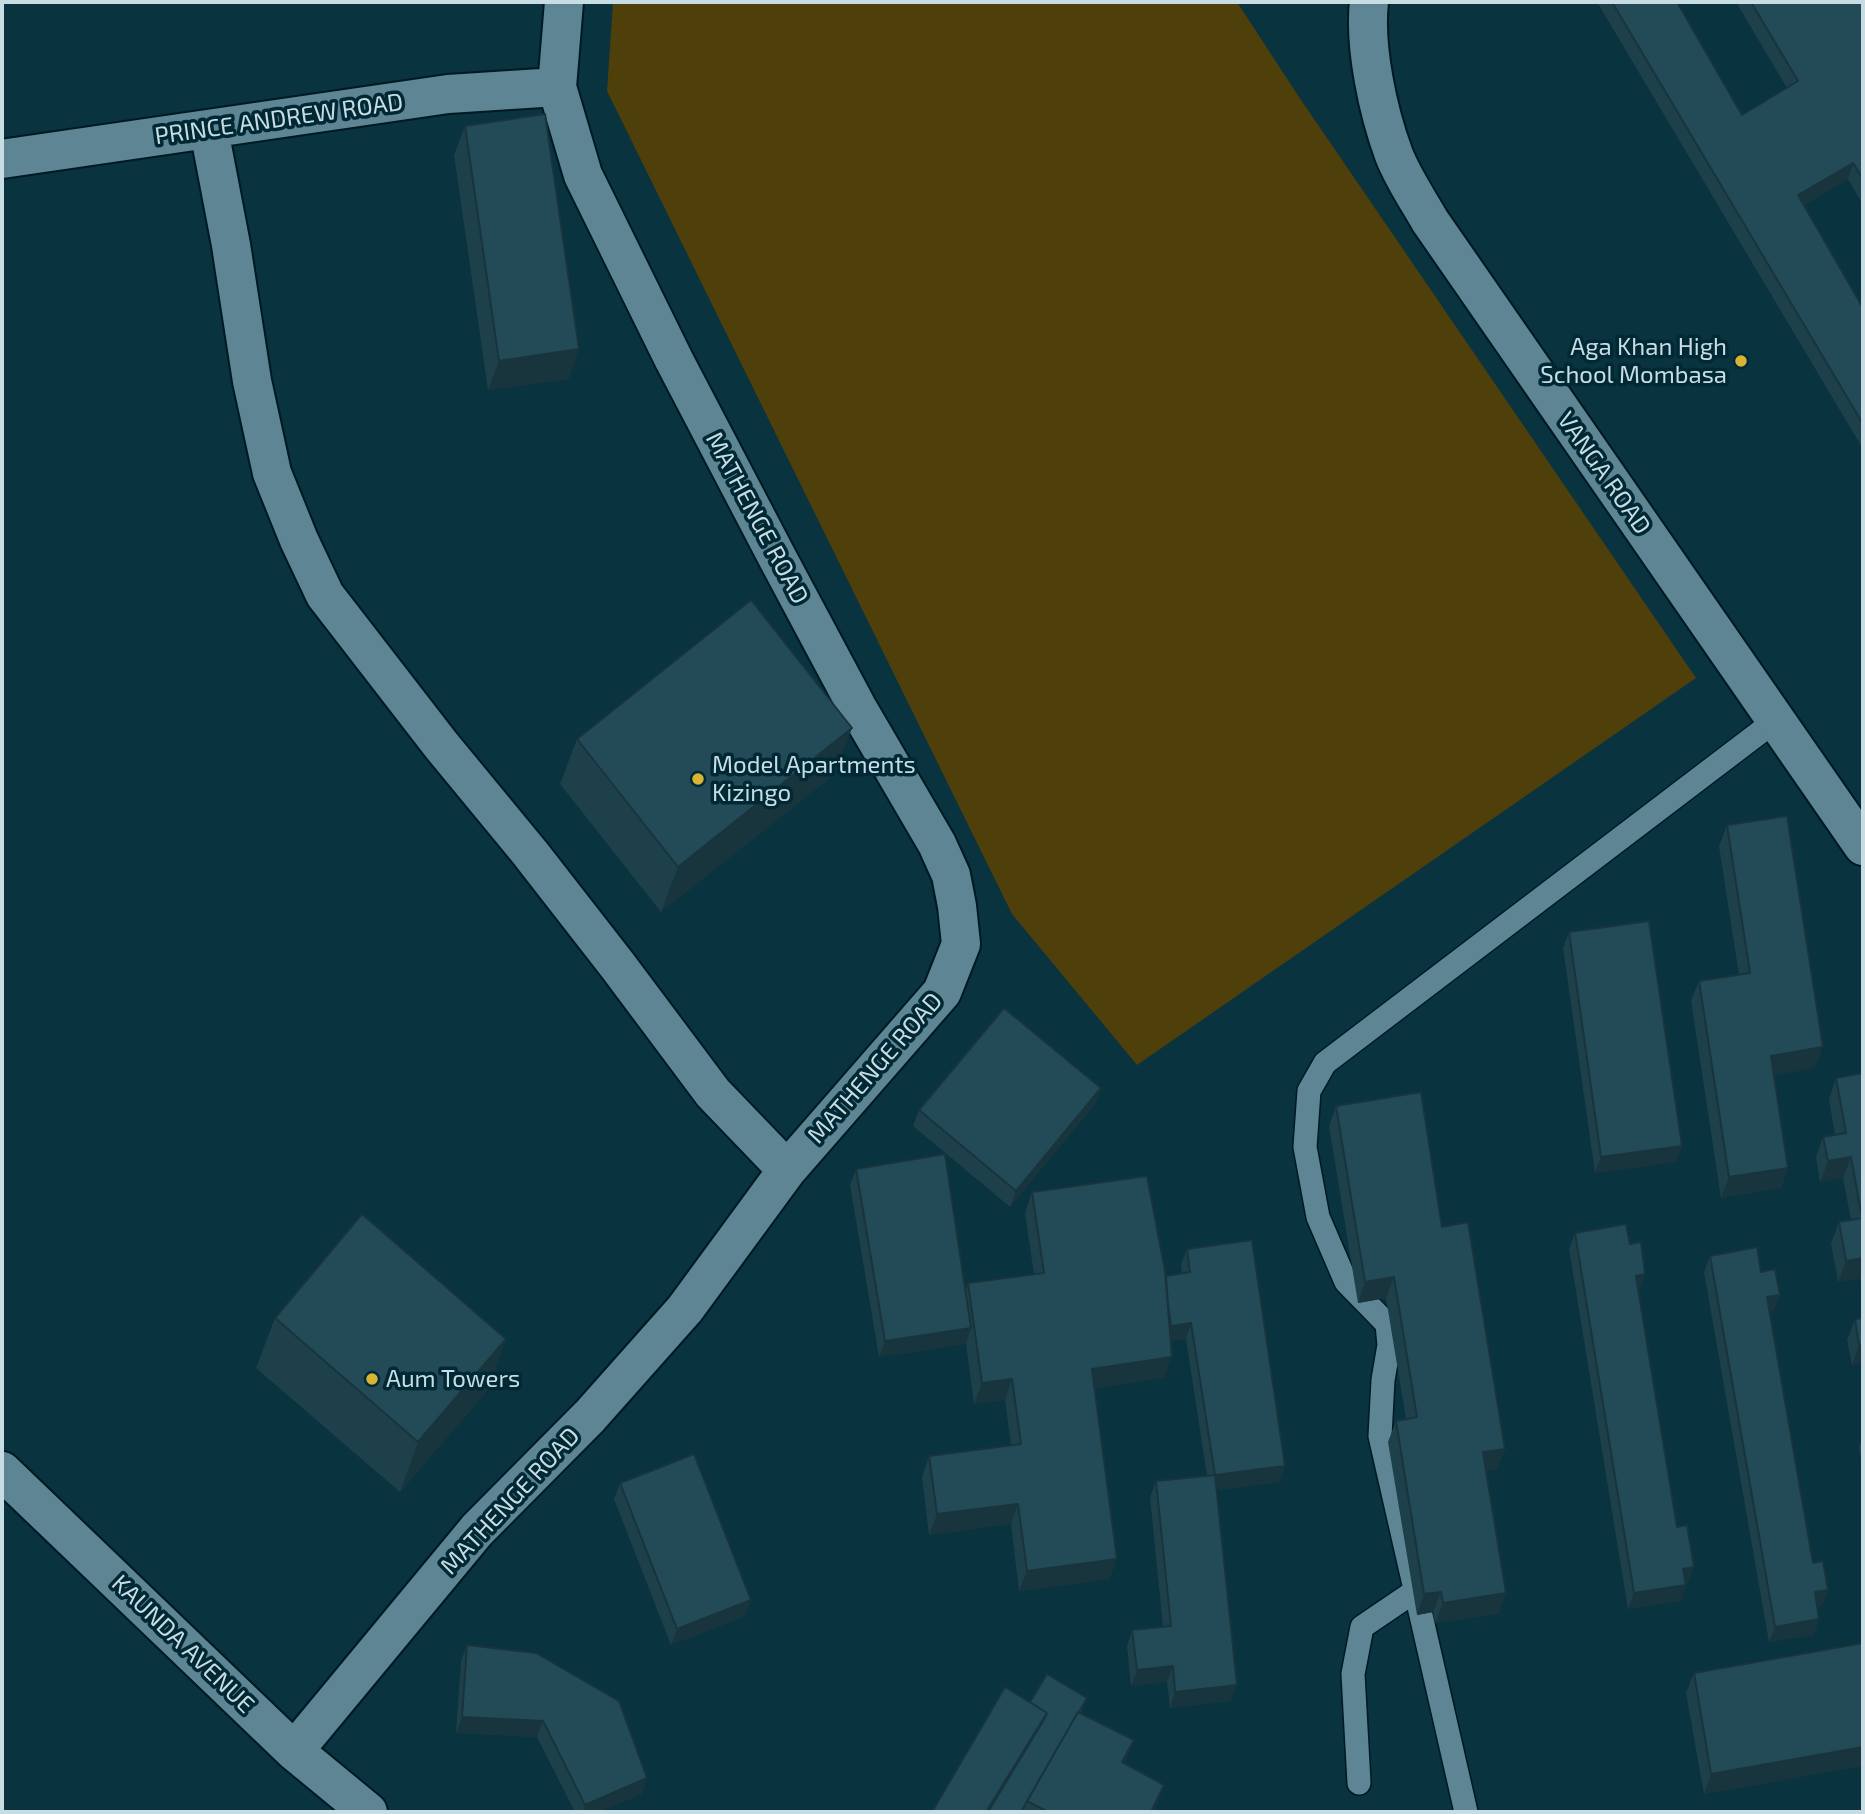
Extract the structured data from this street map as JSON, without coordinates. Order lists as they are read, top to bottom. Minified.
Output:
{"streets":{"street":["PRINCE ANDREW ROAD","VANGA ROAD","MATHENGE ROAD","KAUNDA AVENUE"]},"crossings":[["PRINCE ANDREW ROAD","MATHENGE ROAD"],["MATHENGE ROAD","KAUNDA AVENUE"]],"places":["Aga Khan High School Mombasa","Model Apartments Kizingo","Aum Towers"]}
